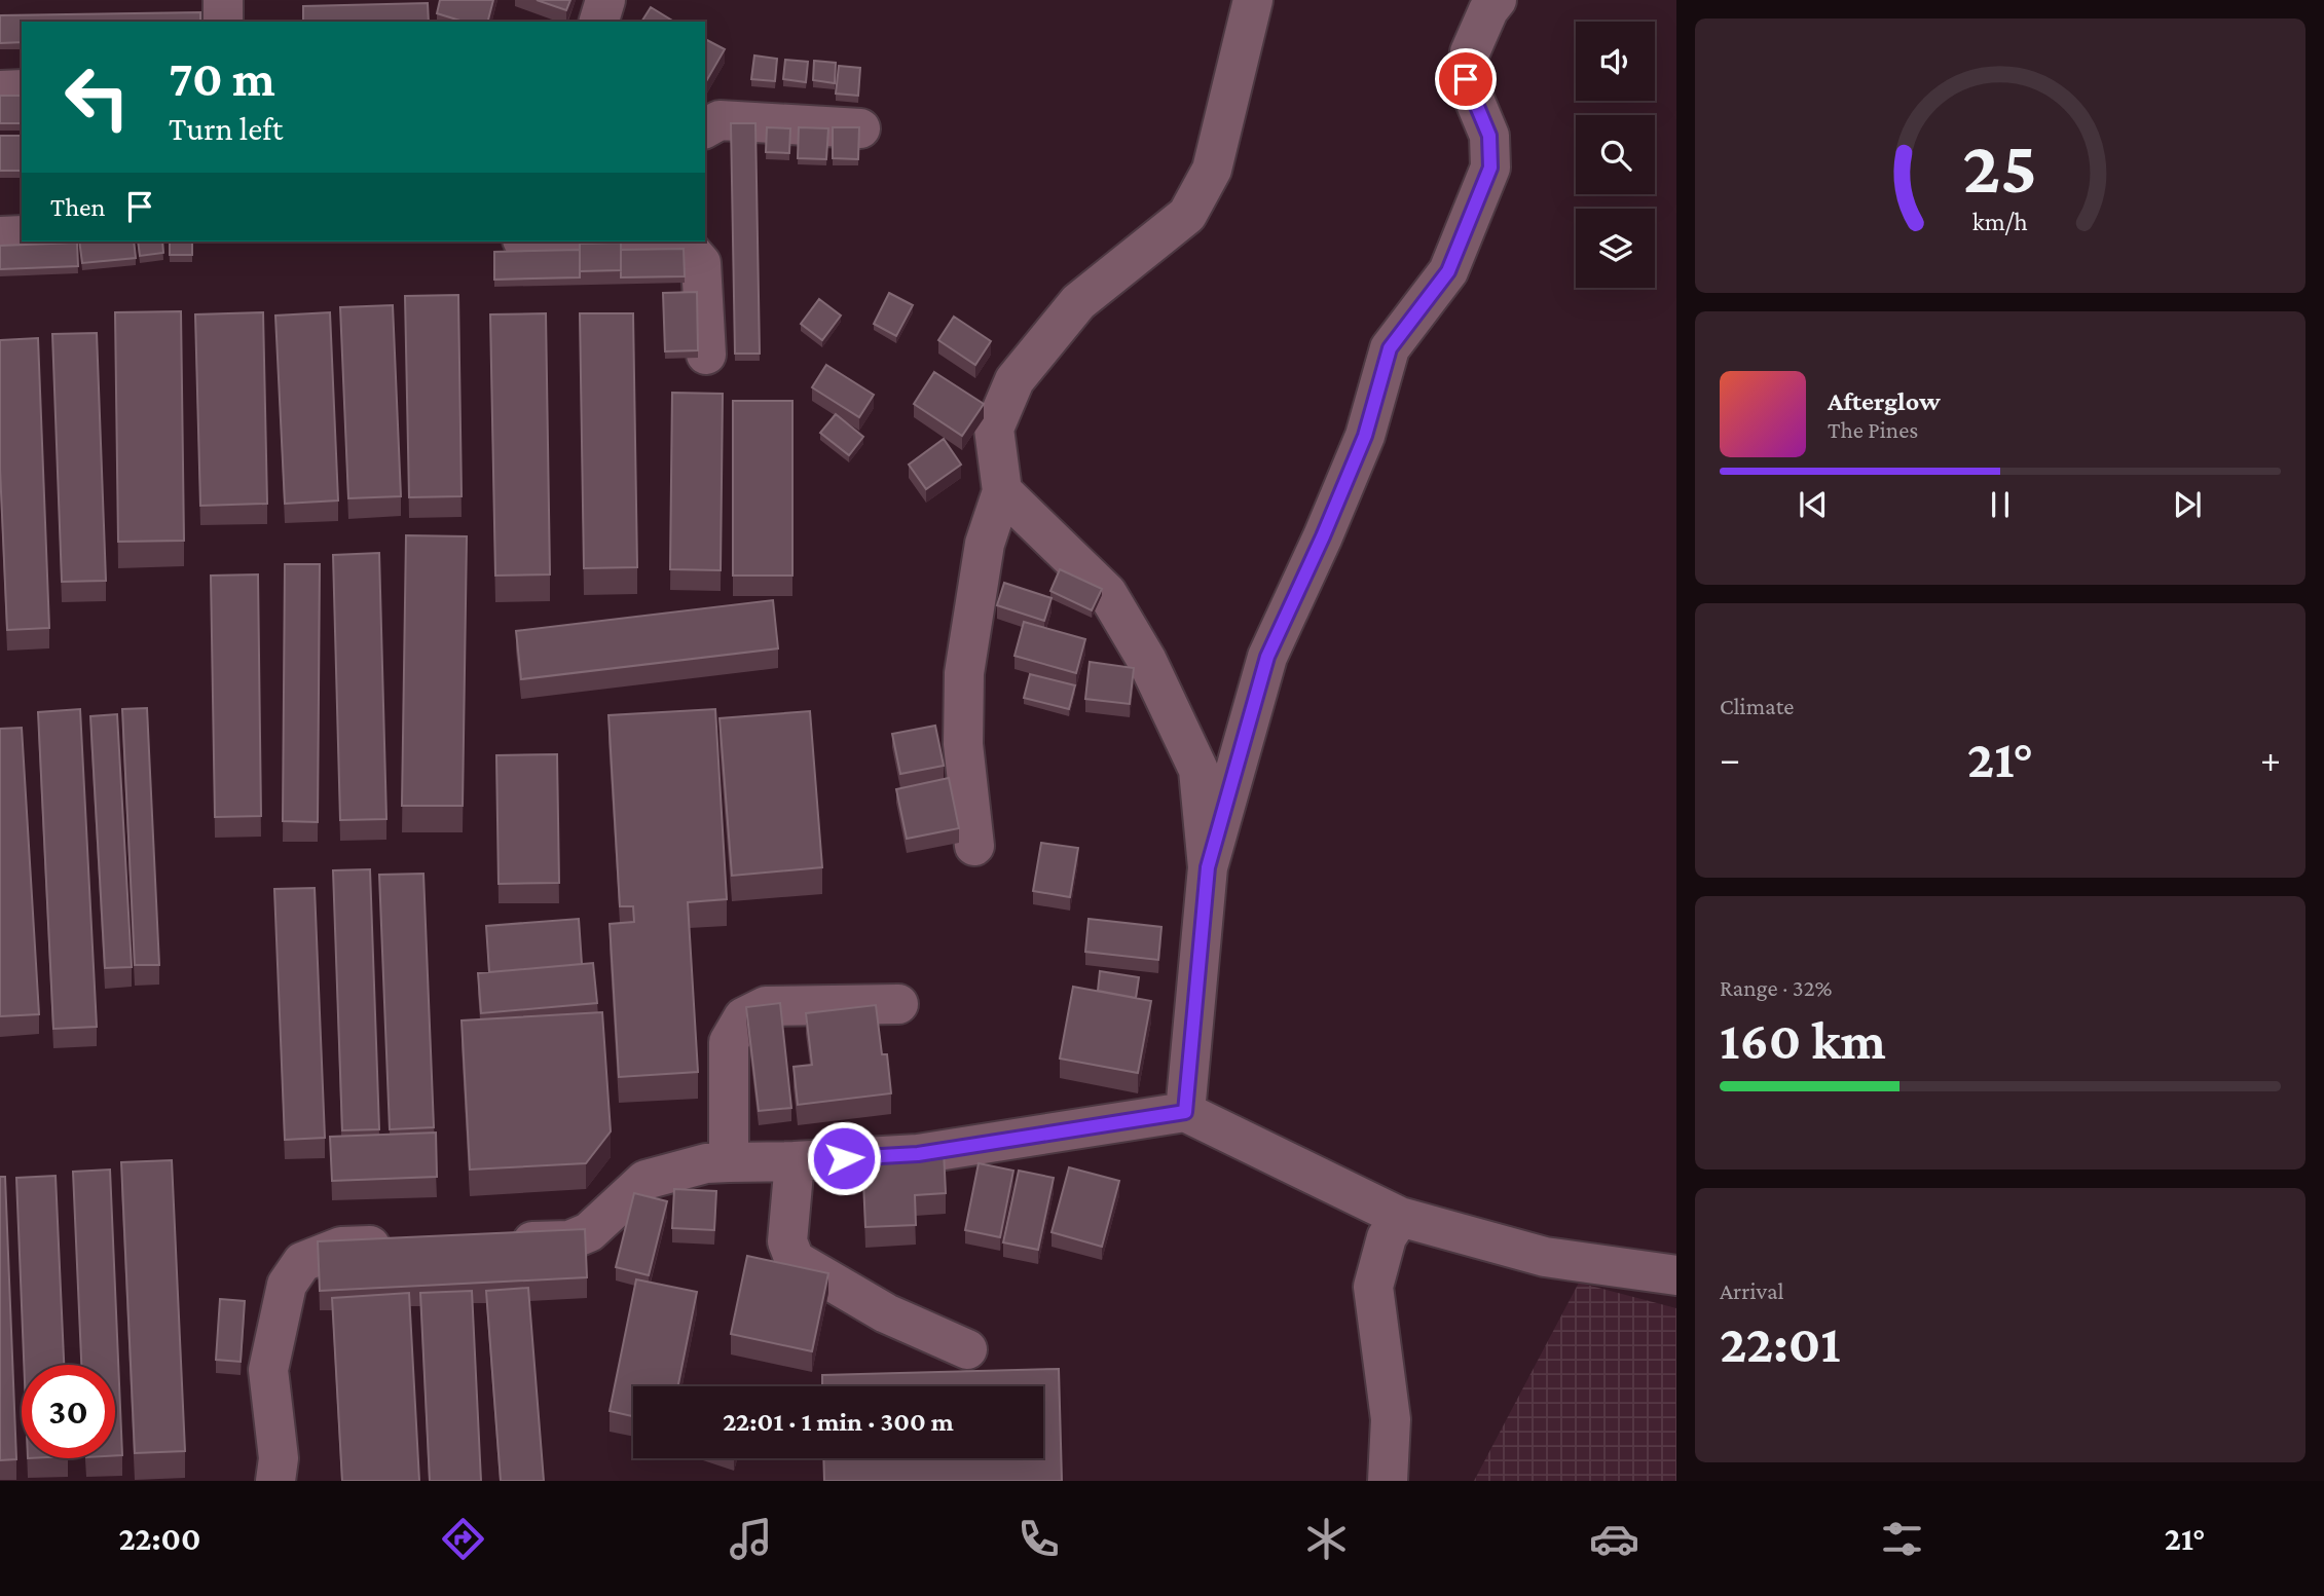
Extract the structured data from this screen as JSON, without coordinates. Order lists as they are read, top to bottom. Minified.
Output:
{"page":{"turn":["70 m","Turn left"],"then":"Then","song":["Afterglow","The Pines"],"tile":["Climate",["Range · 32%","160 km"],["Arrival","22:01"]],"heat":["−","21°","+"],"limit":"30","trip":"22:01 · 1 min · 300 m","tabs":["22:00","21°"],"gauge":["25","km/h"]}}
